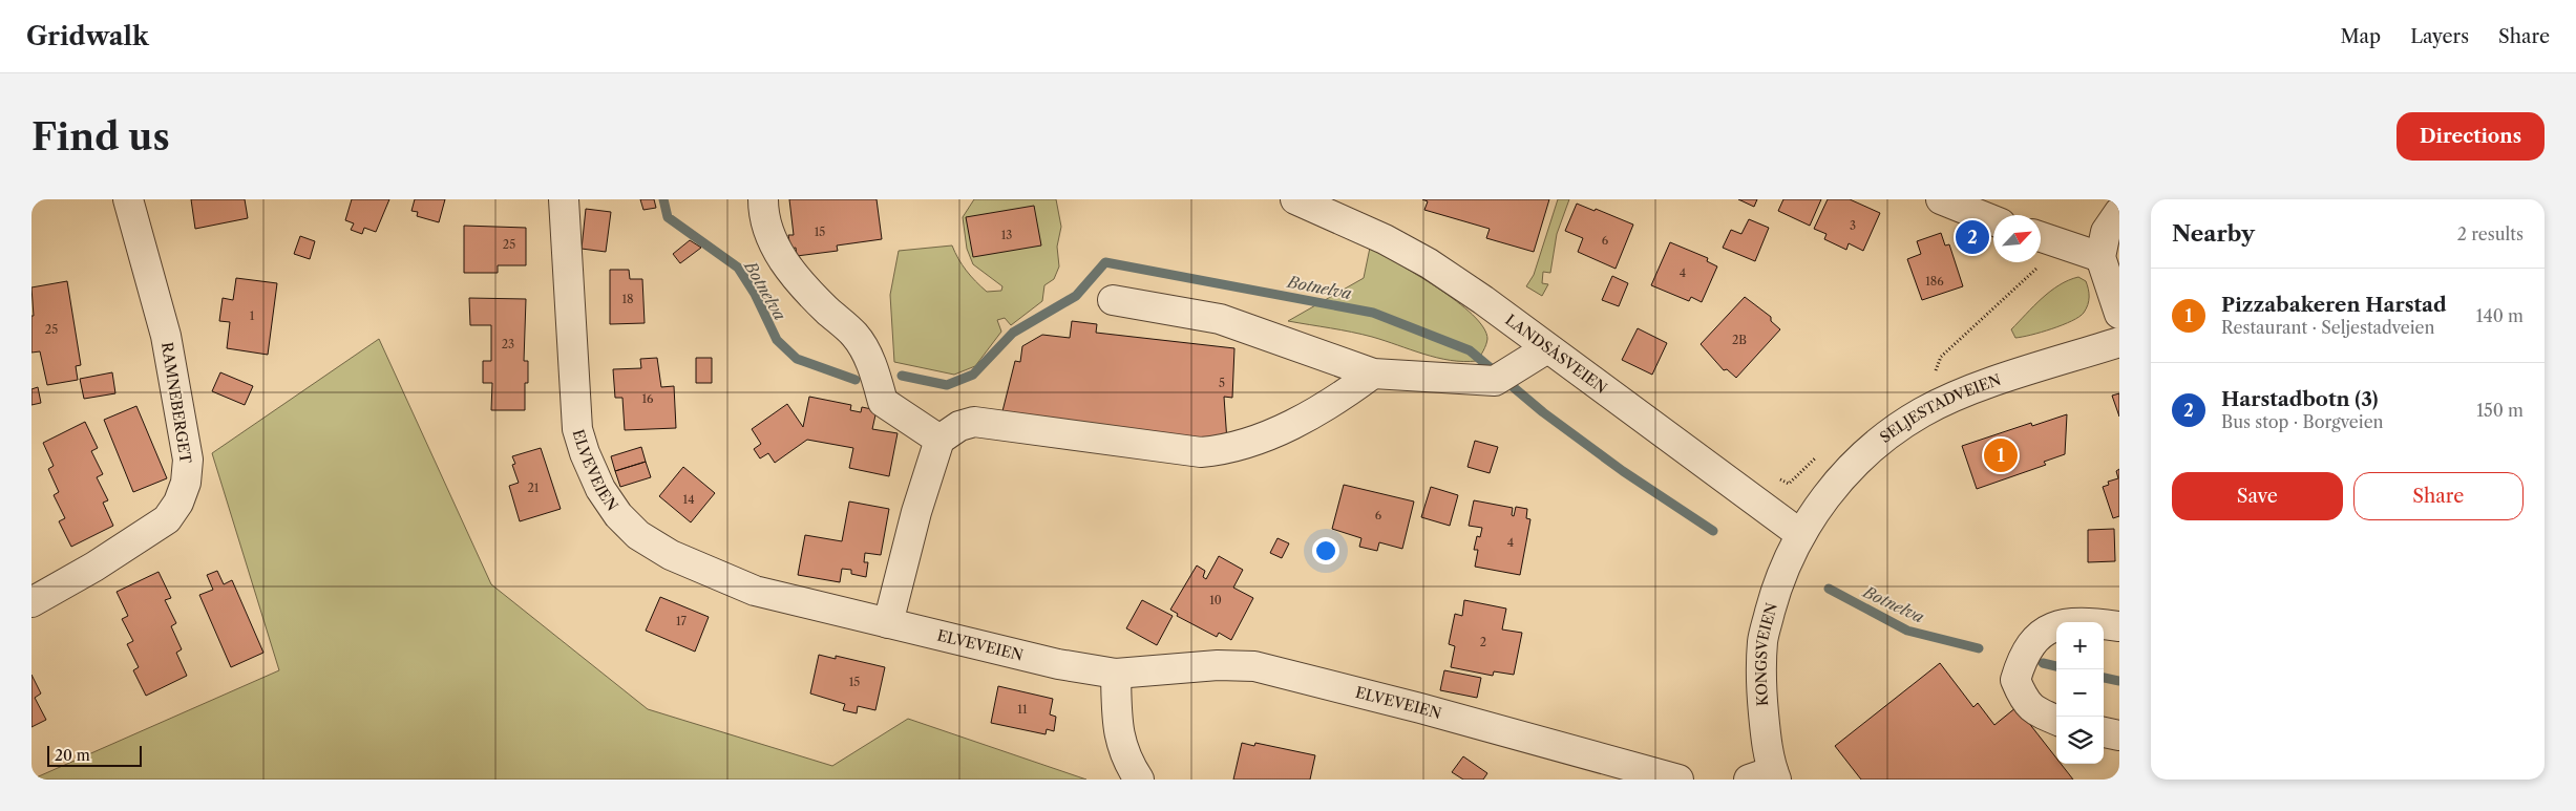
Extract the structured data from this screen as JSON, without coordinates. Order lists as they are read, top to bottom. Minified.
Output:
{"streets":{"street":["LANDSÅSVEIEN","RAMNEBERGET","SELJESTADVEIEN","ELVEVEIEN","KONGSVEIEN"]},"crossings":[["LANDSÅSVEIEN","SELJESTADVEIEN"],["LANDSÅSVEIEN","KONGSVEIEN"],["SELJESTADVEIEN","KONGSVEIEN"]],"water":["Botnelva"],"house_numbers":["3","15","13","6","25","4","186","18","1","25","2B","23","5","16","21","14","6","4","10","17","2","15","11"],"scale_bar":"20 m","north":"top right","page":{"header":"Gridwalk","nav":["Map","Layers","Share"],"buttons":["Directions",["Save","Share"]],"title":"Find us","heading":["Nearby","2 results"],"pins":["2","1"],"list":[{"mark":"1","name":"Pizzabakeren Harstad","note":"Restaurant · Seljestadveien","value":"140 m"},{"mark":"2","name":"Harstadbotn (3)","note":"Bus stop · Borgveien","value":"150 m"}],"map_buttons":["+","−"],"scale":"20 m"}}
